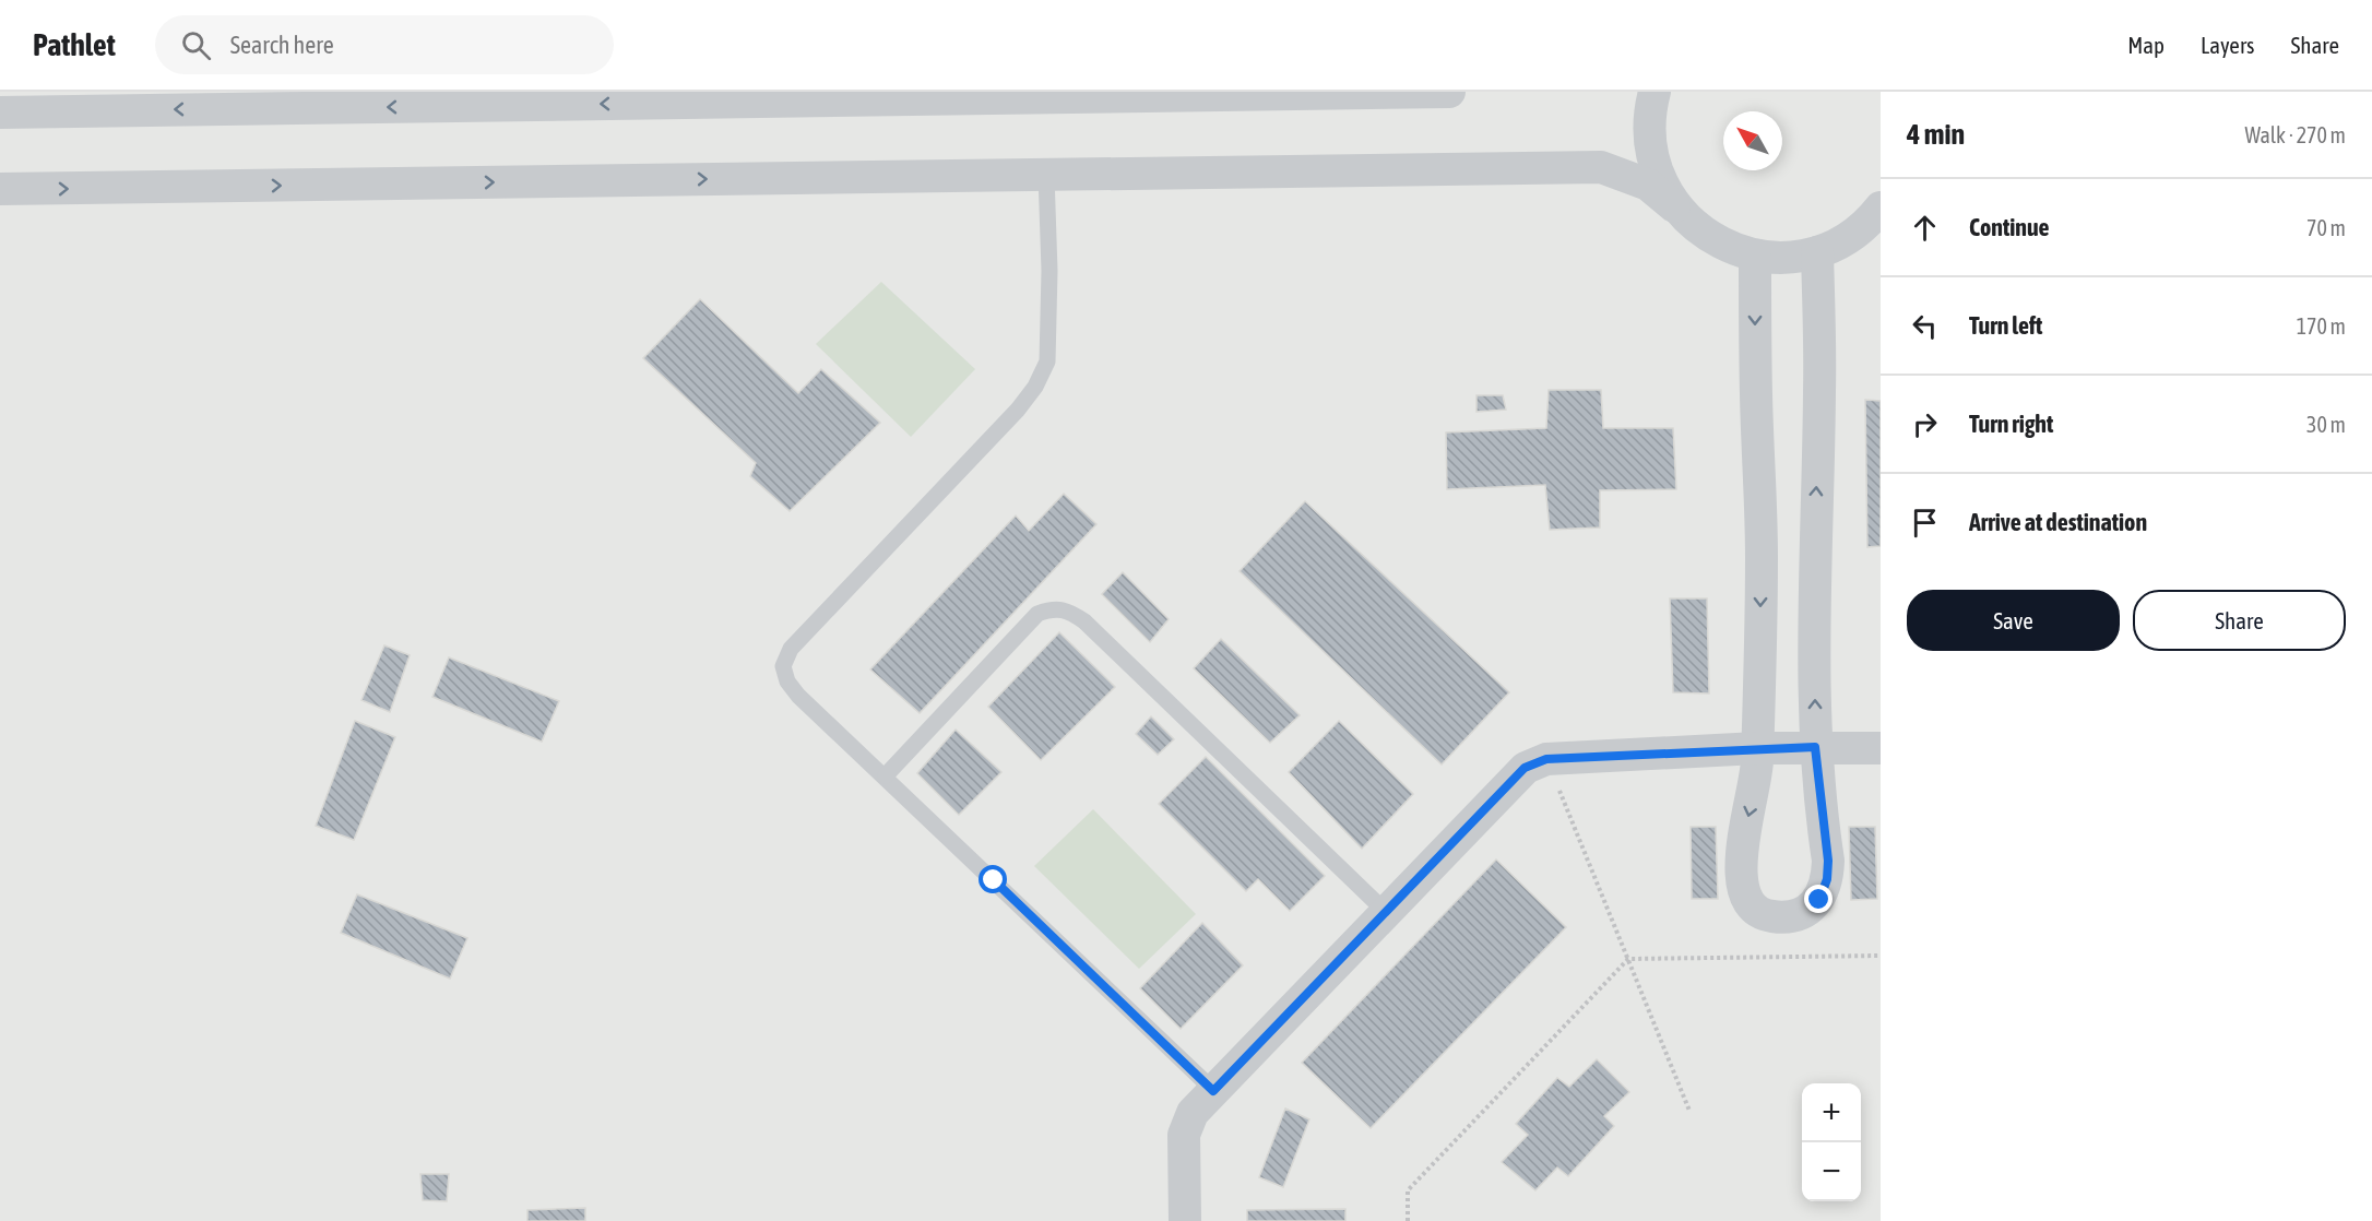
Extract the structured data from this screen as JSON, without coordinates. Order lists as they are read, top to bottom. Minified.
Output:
{"north":"top left","page":{"header":"Pathlet","search":"Search here","nav":["Map","Layers","Share"],"heading":["4 min","Walk · 270 m"],"list":[["Continue","70 m"],["Turn left","170 m"],["Turn right","30 m"],"Arrive at destination"],"buttons":["Save","Share"],"map_buttons":["+","−"]}}
